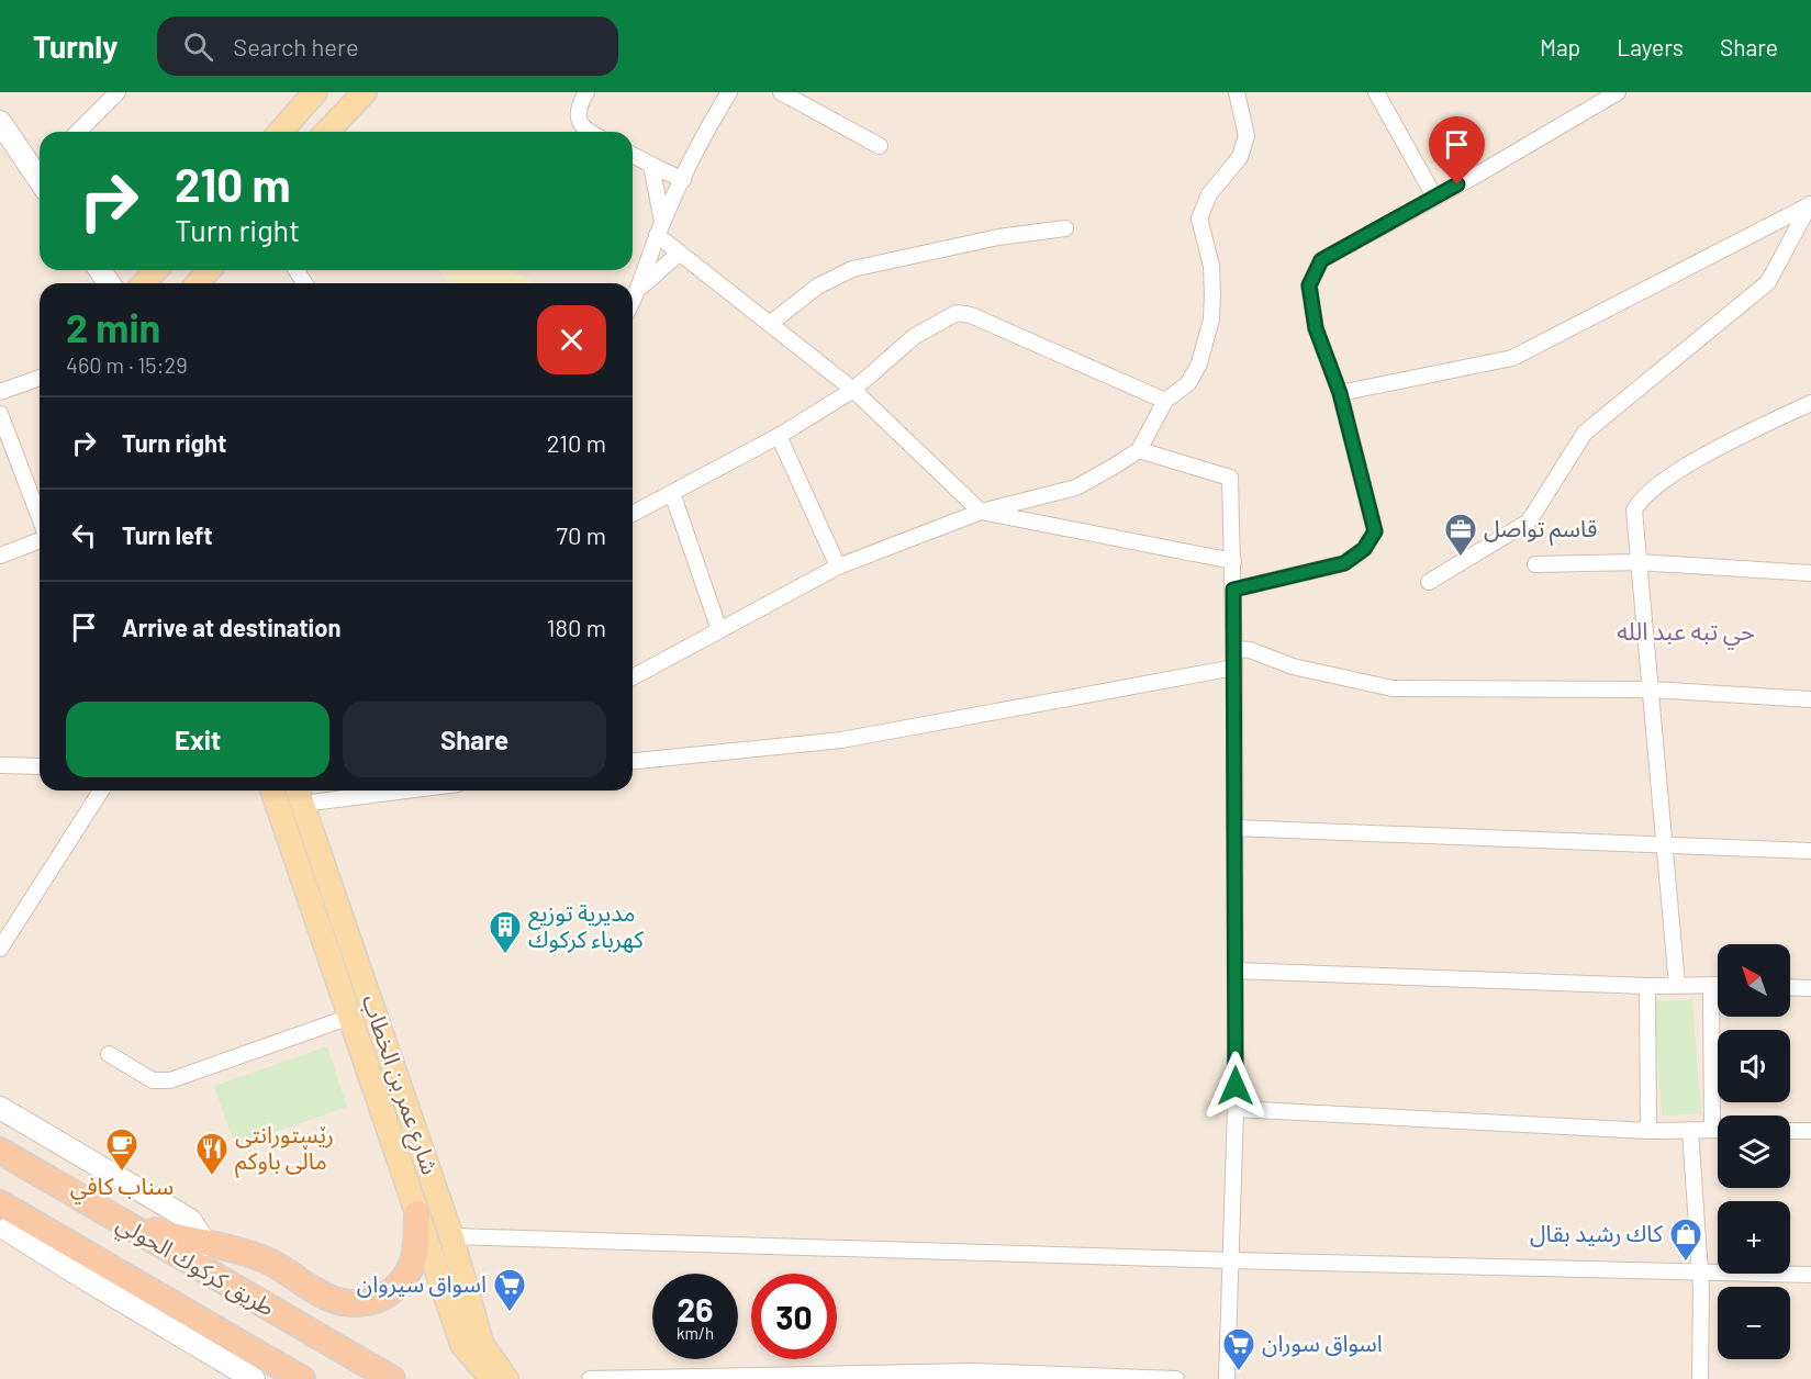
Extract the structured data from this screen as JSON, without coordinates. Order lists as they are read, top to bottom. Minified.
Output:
{"streets":{"highway":["طريق كركوك الحولي"],"main road":["شارع عمر بن الخطاب"]},"districts":["حي تبه عبد الله"],"places":{"office":["قاسم تواصل"],"building":["مديرية توزيع كهرباء كركوك"],"cafe":["سناب كافي"],"restaurant":["رێستورانتی ماڵی باوکم"],"shop":["كاك رشيد بقال"],"supermarket":["اسواق سيروان","اسواق سوران"]},"north":"top left","page":{"header":"Turnly","search":"Search here","nav":["Map","Layers","Share"],"turn":["210 m","Turn right"],"heading":["2 min","460 m · 15:29"],"list":[{"name":"Turn right","value":"210 m"},{"name":"Turn left","value":"70 m"},{"name":"Arrive at destination","value":"180 m"}],"buttons":["Exit","Share"],"map_buttons":["+","−"],"speed":"26 km/h","limit":"30"}}
